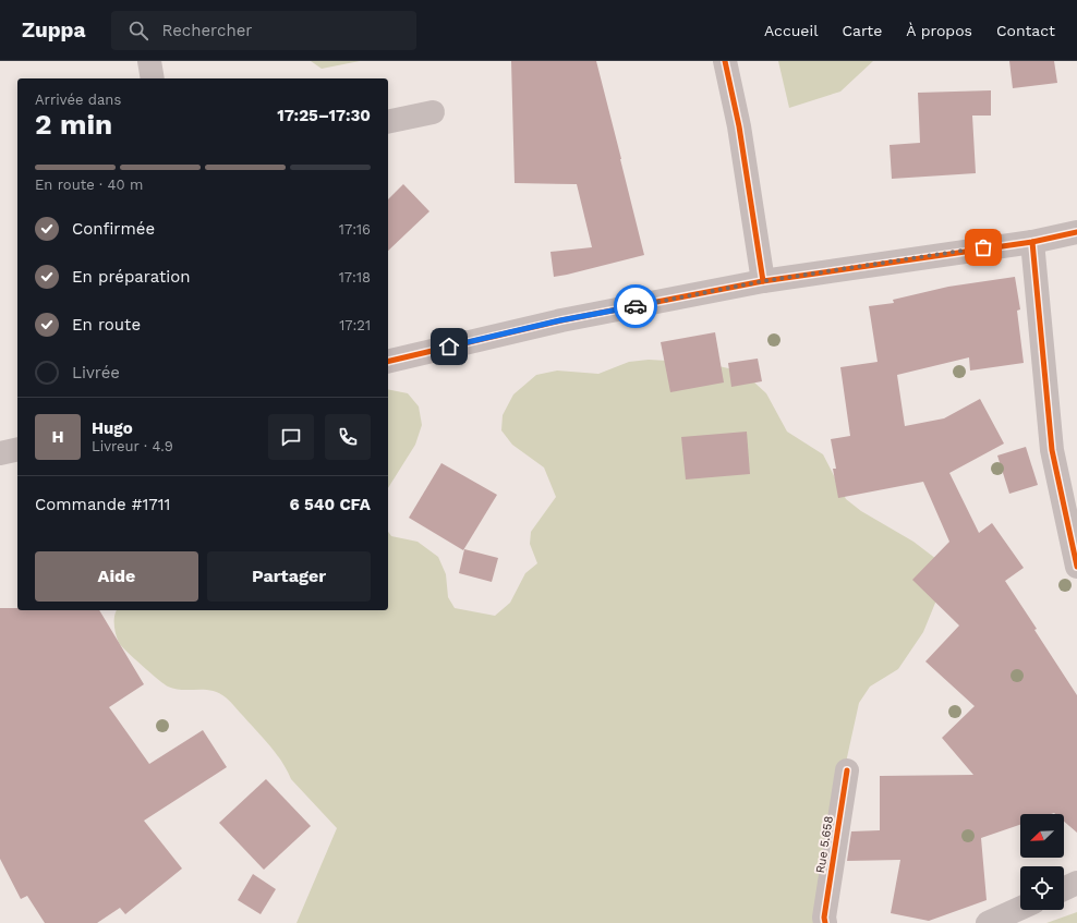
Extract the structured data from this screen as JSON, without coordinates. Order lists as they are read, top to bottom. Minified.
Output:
{"streets":{"street":["Rue 5.658"]},"north":"bottom left","page":{"header":"Zuppa","search":"Rechercher","nav":["Accueil","Carte","À propos","Contact"],"heading":["2 min","Arrivée dans","17:25–17:30"],"panel":["Hugo","Livreur · 4.9","Commande #1711","6 540 CFA"],"bar":"En route · 40 m","list":[["Confirmée","17:16"],["En préparation","17:18"],["En route","17:21"],"Livrée"],"round":"H","buttons":["Aide","Partager"]}}
